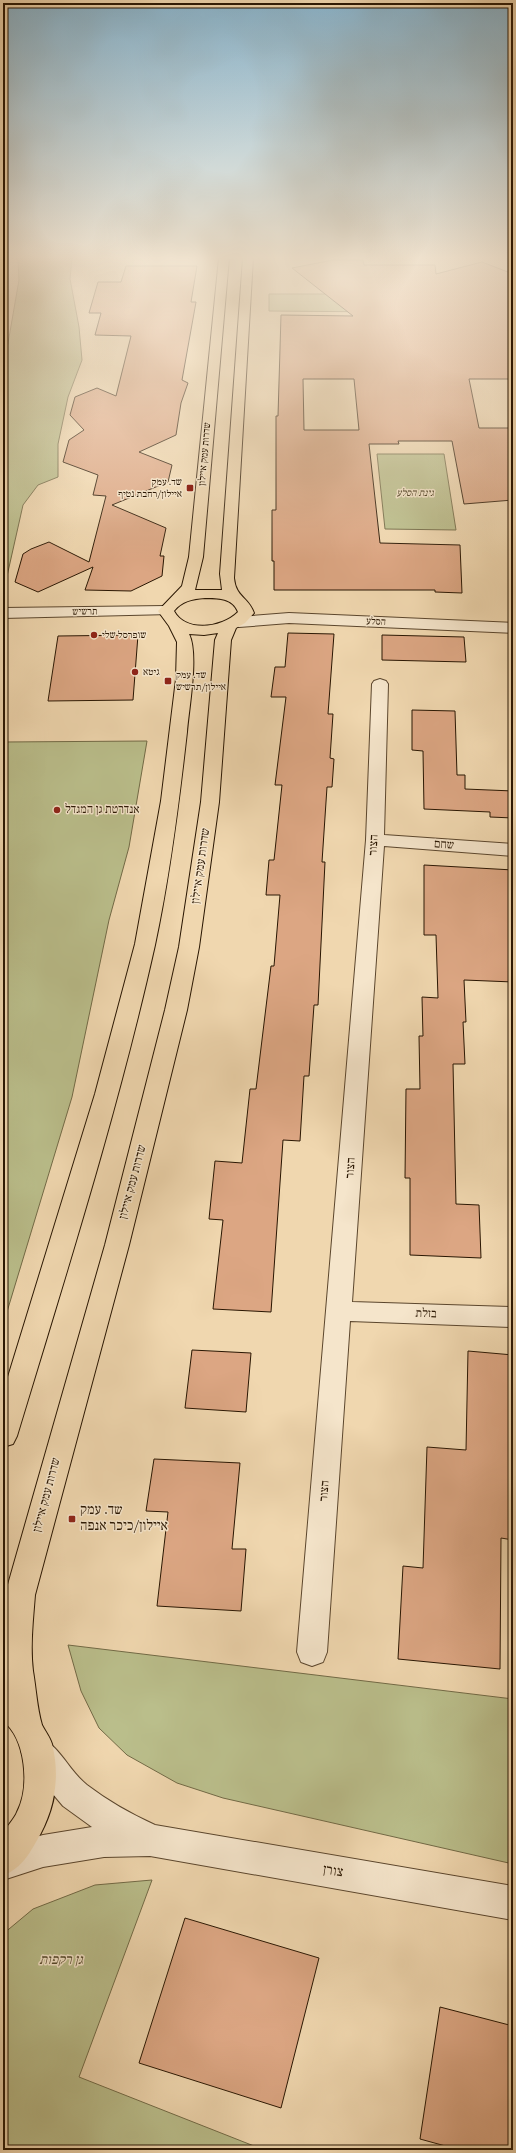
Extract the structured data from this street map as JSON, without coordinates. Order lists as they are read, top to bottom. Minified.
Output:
{"streets":{"main road":["שדרות עמק איילון"],"street":["תרשיש","הסלע","הצור","שחם","בזלת","צורן"]},"crossings":[["שדרות עמק איילון","תרשיש"],["שדרות עמק איילון","הסלע"],["שדרות עמק איילון","צורן"],["הצור","שחם"],["הצור","בזלת"]],"parks":["גינת הסלע","גן רקפות"],"places":{"transit":["שד. עמק איילון/רחבת נטיף","שד. עמק איילון/תרשיש","שד. עמק איילון/כיכר אנפה"],"other":["שופרסל שלי","גיטא","אנדרטת גן המגדל"]}}
